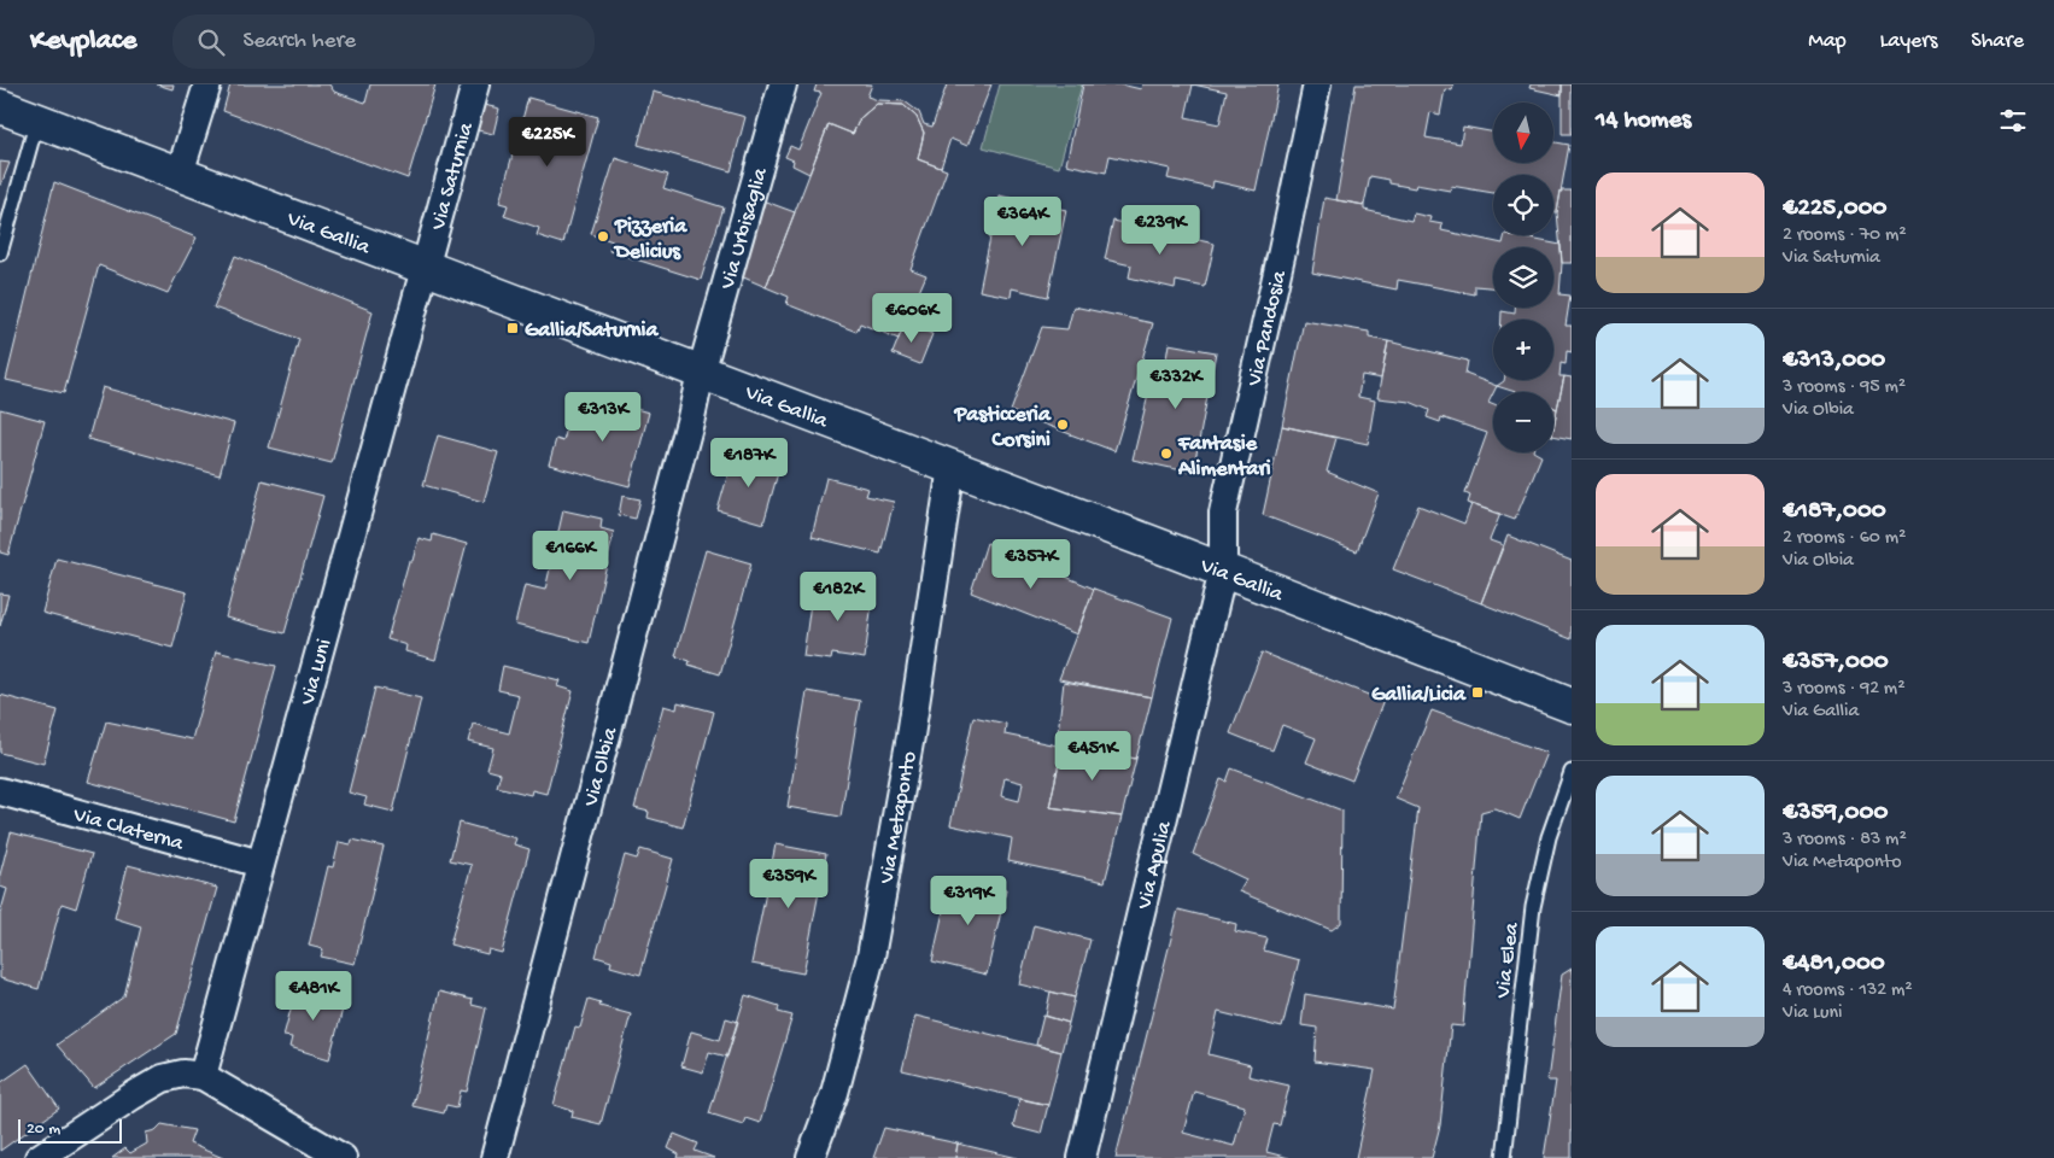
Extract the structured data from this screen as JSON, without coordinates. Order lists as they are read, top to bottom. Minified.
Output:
{"streets":{"main road":["Via Gallia"],"street":["Via Saturnia","Via Urbisaglia","Via Pandosia","Via Luni","Via Olbia","Via Metaponto","Via Claterna","Via Apulia"],"lane":["Via Elea"]},"crossings":[["Via Saturnia","Via Gallia"],["Via Saturnia","Via Luni"],["Via Urbisaglia","Via Gallia"],["Via Urbisaglia","Via Olbia"],["Via Gallia","Via Pandosia"],["Via Gallia","Via Luni"],["Via Gallia","Via Olbia"],["Via Gallia","Via Metaponto"],["Via Gallia","Via Apulia"],["Via Pandosia","Via Apulia"],["Via Luni","Via Claterna"]],"places":{"other":["Pizzeria Delicius","Pasticceria Corsini","Fantasie Alimentari"],"transit":["Gallia/Saturnia","Gallia/Licia"]},"scale_bar":"20 m","north":"bottom","page":{"header":"Keyplace","search":"Search here","nav":["Map","Layers","Share"],"heading":"14 homes","map_buttons":["+","−"],"price":["€225K","€364K","€239K","€606K","€332K","€313K","€187K","€166K","€357K","€182K","€451K","€359K","€319K","€481K"],"list":[{"name":"€225,000","note":"2 rooms · 70 m² · Via Saturnia"},{"name":"€313,000","note":"3 rooms · 95 m² · Via Olbia"},{"name":"€187,000","note":"2 rooms · 60 m² · Via Olbia"},{"name":"€357,000","note":"3 rooms · 92 m² · Via Gallia"},{"name":"€359,000","note":"3 rooms · 83 m² · Via Metaponto"},{"name":"€481,000","note":"4 rooms · 132 m² · Via Luni"}],"scale":"20 m"}}
